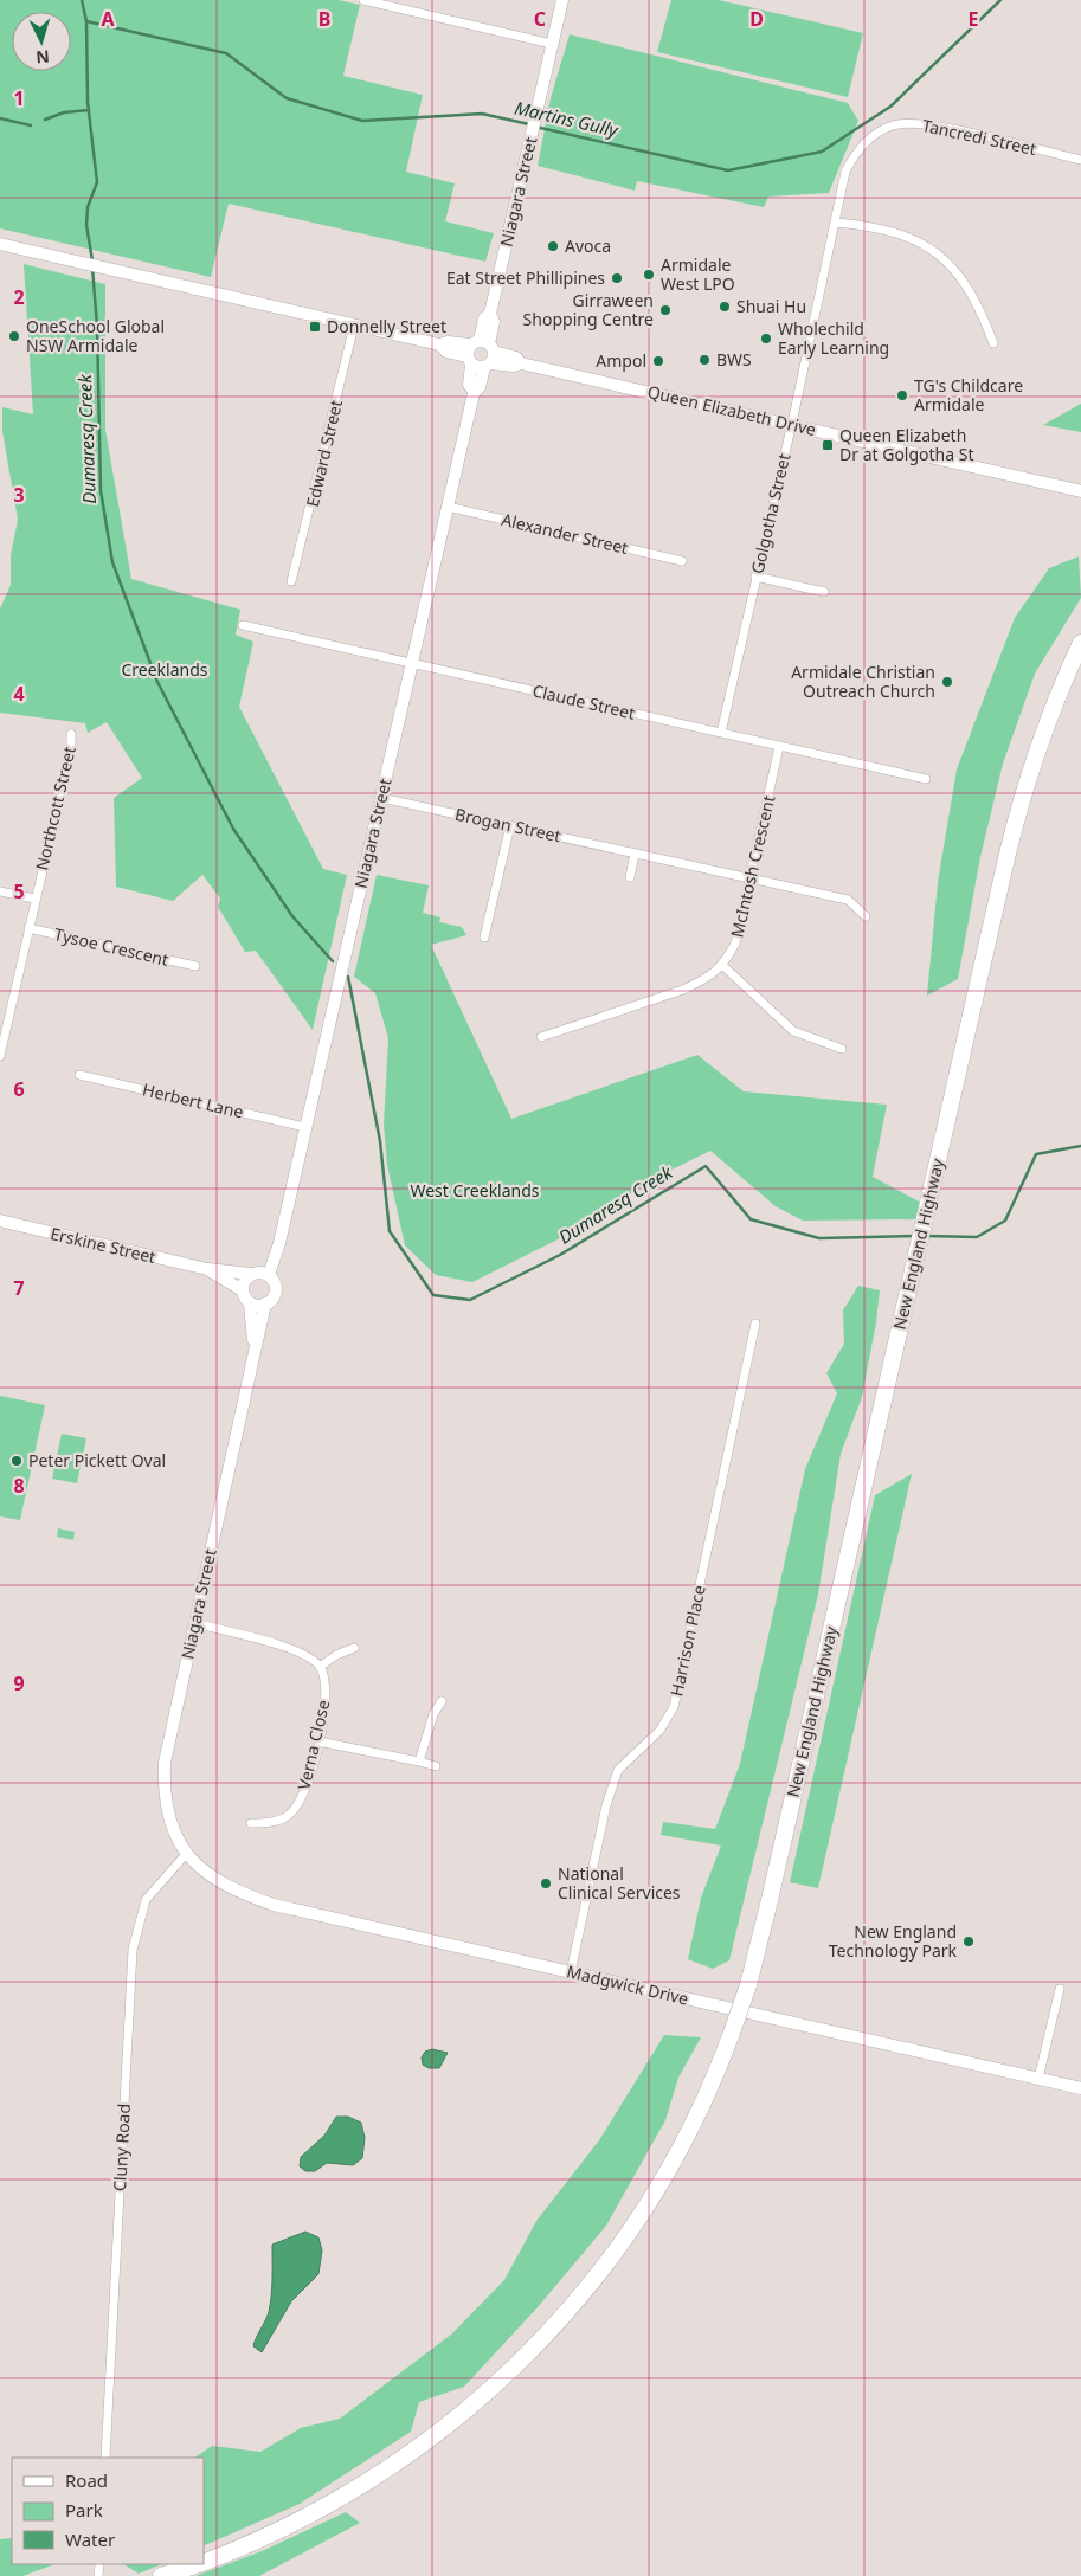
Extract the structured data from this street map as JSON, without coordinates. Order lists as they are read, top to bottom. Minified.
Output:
{"streets":{"highway":["New England Highway"],"street":["Tancredi Street","Niagara Street","Queen Elizabeth Drive","Edward Street","Golgotha Street","Alexander Street","Claude Street","Northcott Street","Brogan Street","McIntosh Crescent","Tysoe Crescent","Herbert Lane","Erskine Street","Harrison Place","Verna Close","Madgwick Drive","Cluny Road"]},"crossings":[["Tancredi Street","Golgotha Street"],["Niagara Street","Queen Elizabeth Drive"],["Niagara Street","Alexander Street"],["Niagara Street","Claude Street"],["Niagara Street","Brogan Street"],["Niagara Street","Herbert Lane"],["Niagara Street","Erskine Street"],["Niagara Street","Madgwick Drive"],["Niagara Street","Cluny Road"],["Queen Elizabeth Drive","Golgotha Street"],["Golgotha Street","Claude Street"],["Claude Street","McIntosh Crescent"],["Northcott Street","Tysoe Crescent"],["Brogan Street","McIntosh Crescent"],["Harrison Place","Madgwick Drive"],["Madgwick Drive","Cluny Road"]],"water":["Martins Gully","Dumaresq Creek"],"parks":["Creeklands","West Creeklands"],"places":{"other":["Avoca","Armidale West LPO","Eat Street Phillipines","Shuai Hu","Girraween Shopping Centre","OneSchool Global NSW Armidale","Wholechild Early Learning","BWS","Ampol","TG's Childcare Armidale","Armidale Christian Outreach Church","Peter Pickett Oval","National Clinical Services","New England Technology Park"],"transit":["Donnelly Street","Queen Elizabeth Dr at Golgotha St"]},"legend":["Road","Park","Water"],"north":"bottom","grid":{"columns":["A","B","C","D","E"],"rows":["1","2","3","4","5","6","7","8","9"]}}
